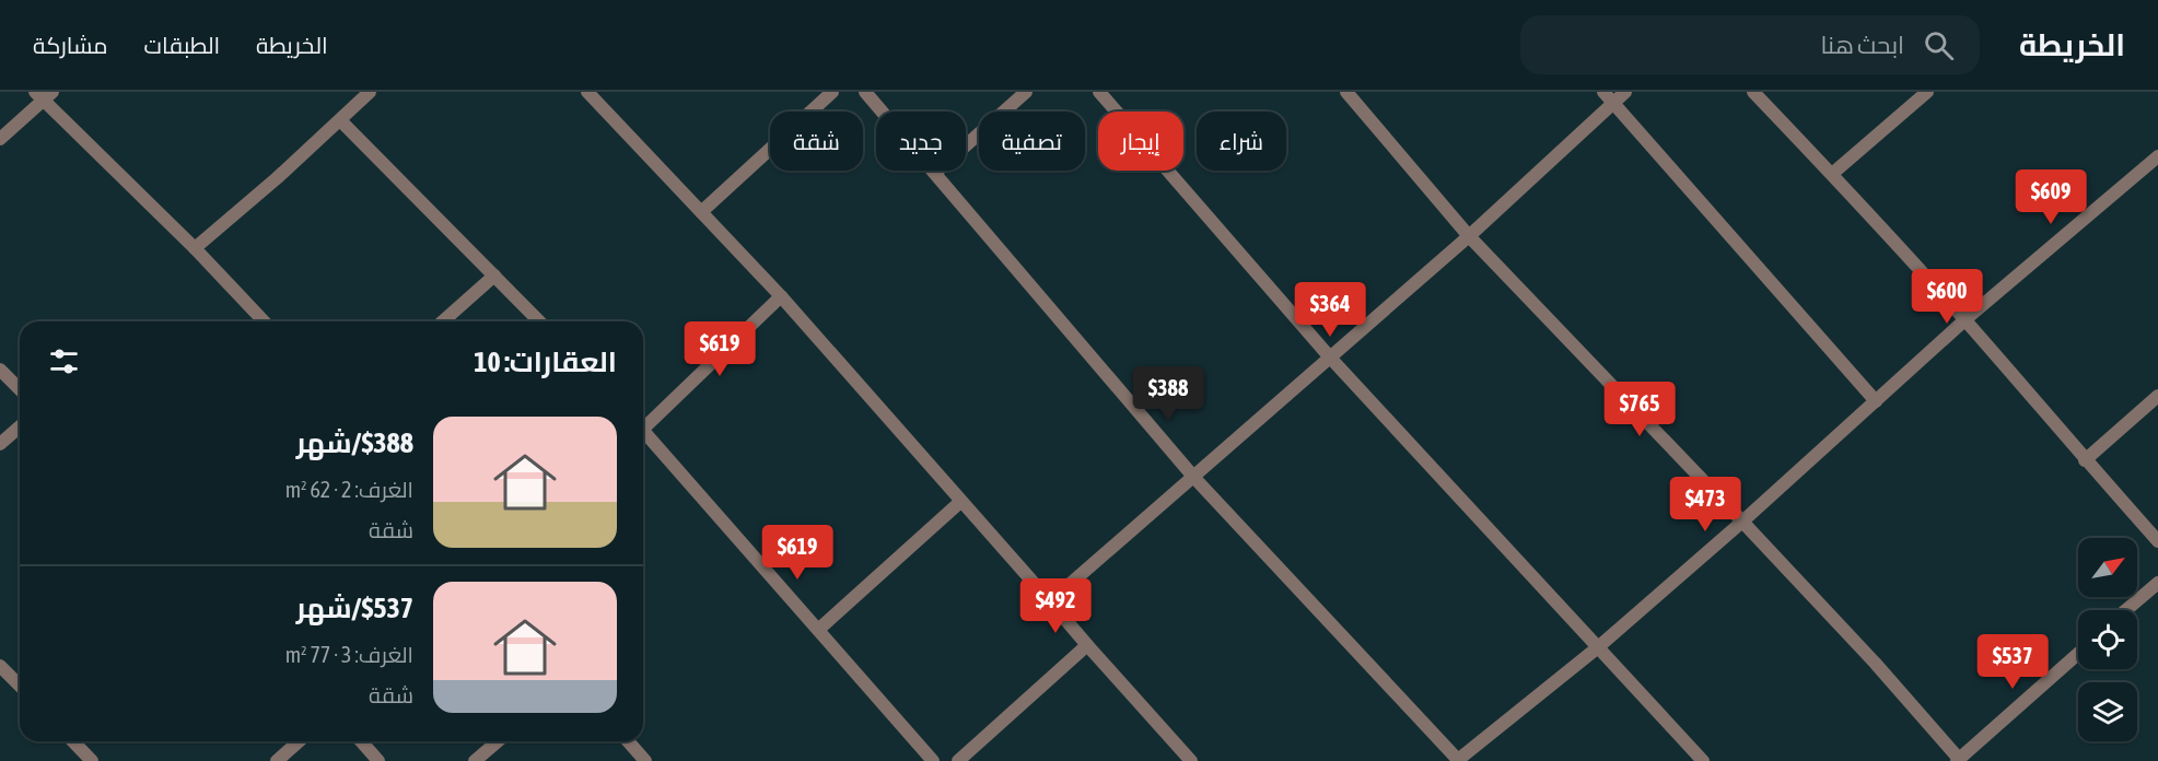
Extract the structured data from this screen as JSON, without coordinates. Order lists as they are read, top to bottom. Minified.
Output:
{"north":"top right","page":{"header":"الخريطة","search":"ابحث هنا","nav":["الخريطة","الطبقات","مشاركة"],"chip":["شراء","إيجار","تصفية","جديد","شقة"],"price":["$609","$600","$364","$619","$388","$765","$473","$619","$492","$537"],"heading":"العقارات: 10","list":[{"name":"$388/شهر","note":"الغرف: 2 · 62 m² · شقة"},{"name":"$537/شهر","note":"الغرف: 3 · 77 m² · شقة"}]}}
